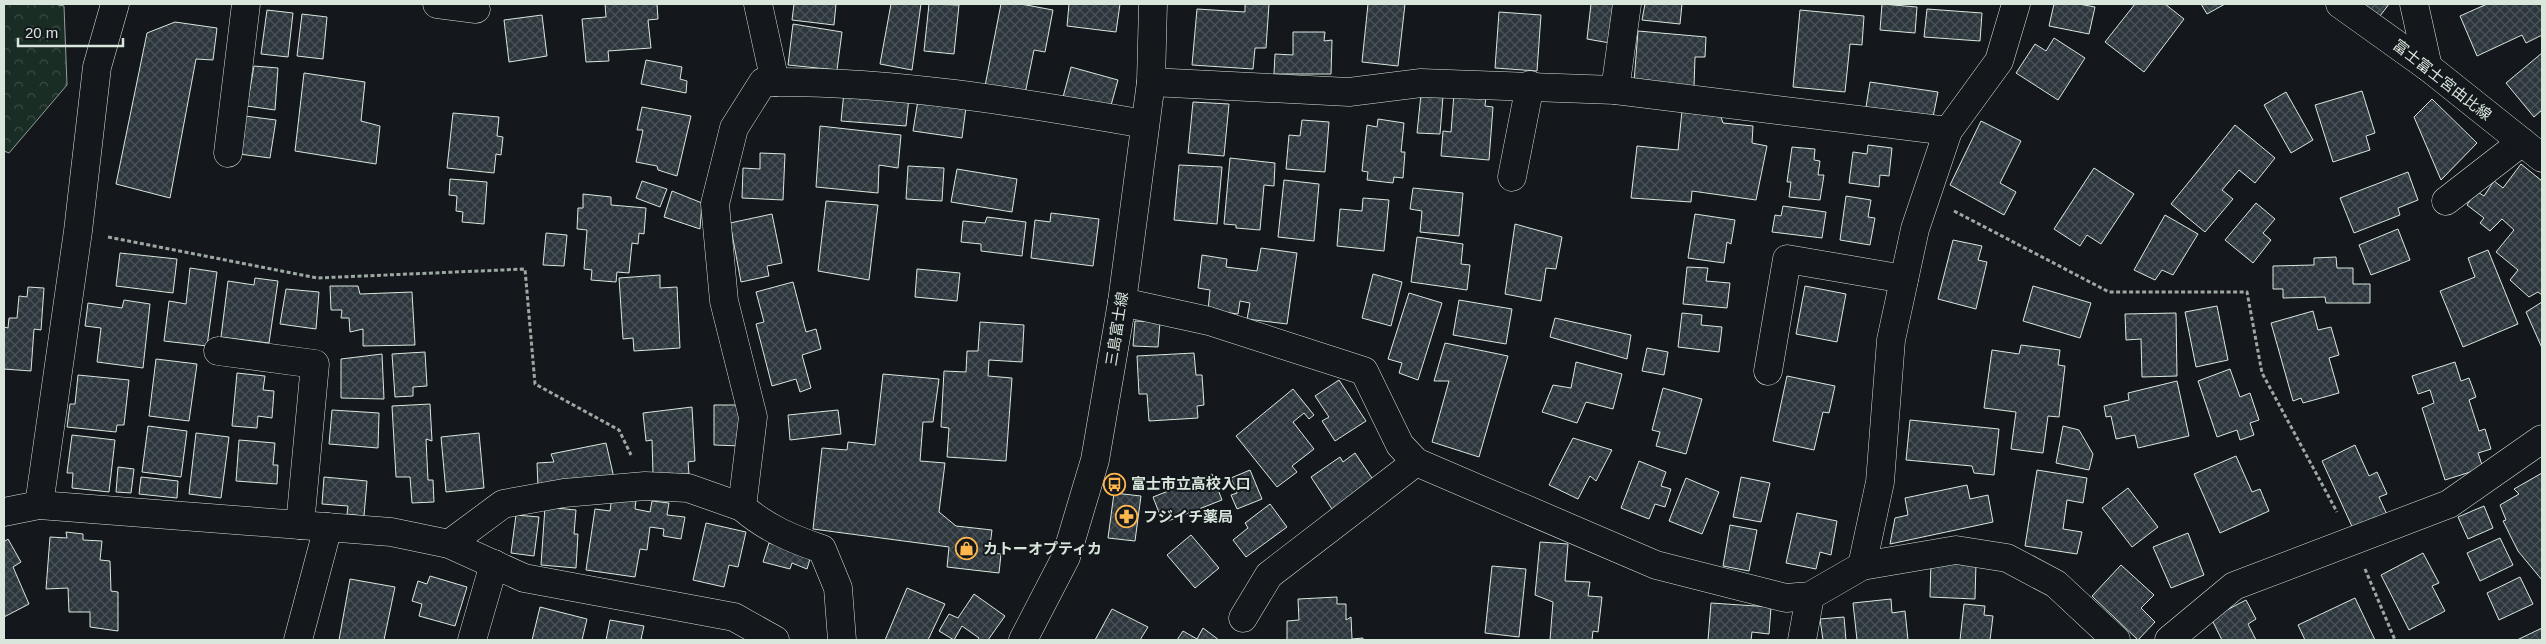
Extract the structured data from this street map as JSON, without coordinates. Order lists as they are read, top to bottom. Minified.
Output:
{"streets":{"street":["富士富士宮由比線","三島富士線"]},"places":{"bus stop":["富士市立高校入口"],"pharmacy":["フジイチ薬局"],"shop":["カトーオプティカ"]},"scale_bar":"20 m"}
